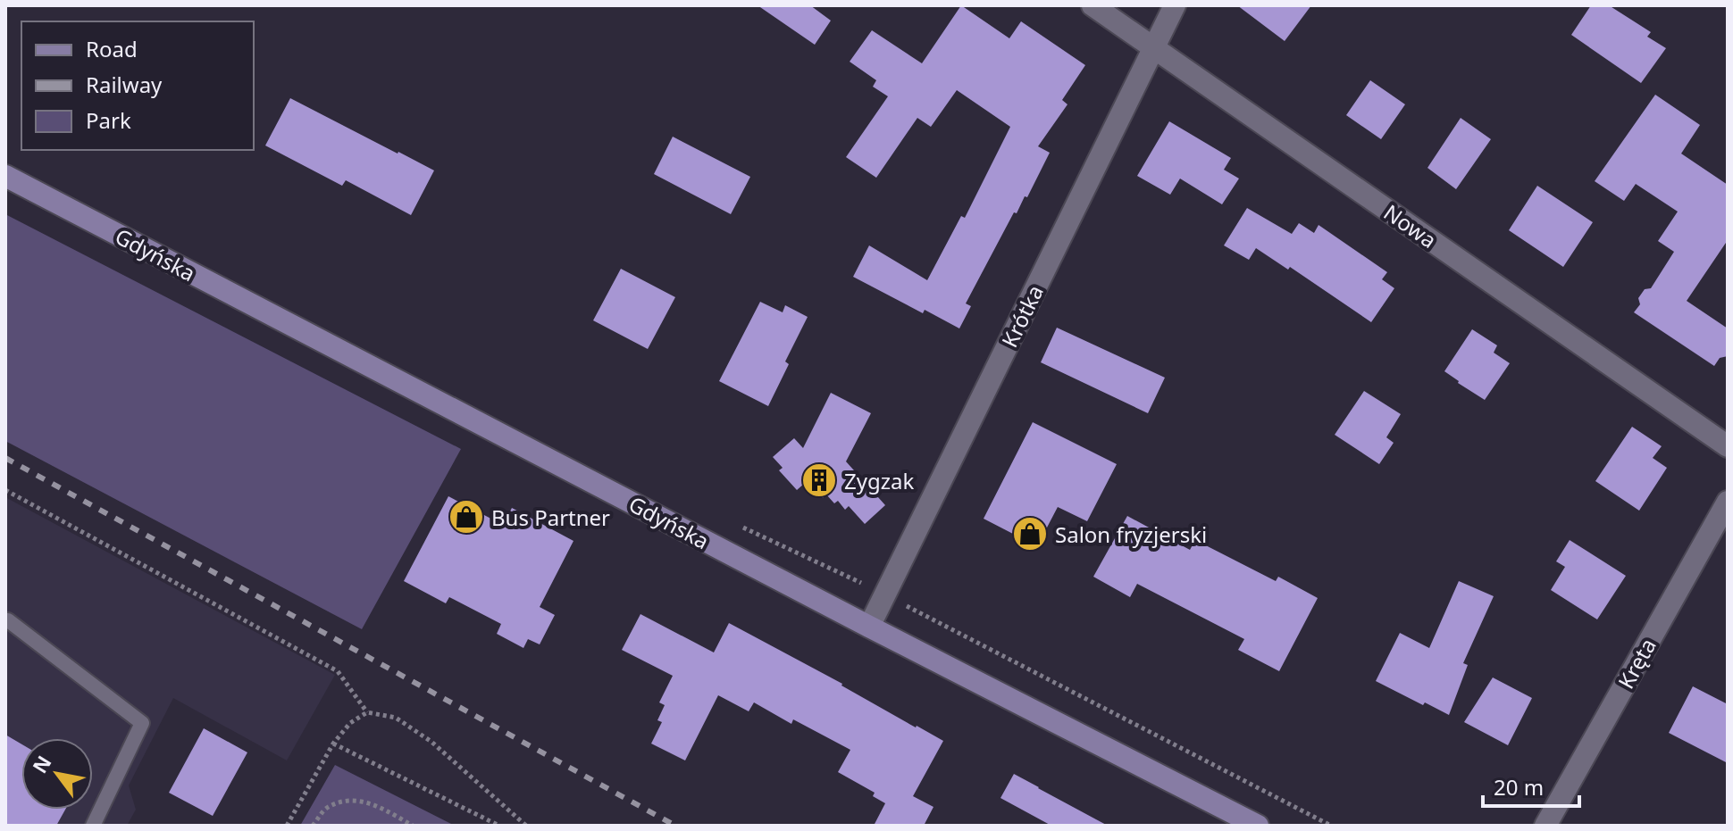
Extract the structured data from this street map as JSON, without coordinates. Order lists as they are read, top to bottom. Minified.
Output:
{"streets":{"main road":["Gdyńska"],"street":["Nowa","Krótka","Kręta"]},"crossings":[["Nowa","Krótka"],["Gdyńska","Krótka"]],"places":{"building":["Zygzak"],"shop":["Bus Partner","Salon fryzjerski"]},"legend":["Road","Railway","Park"],"scale_bar":"20 m","north":"top left"}
